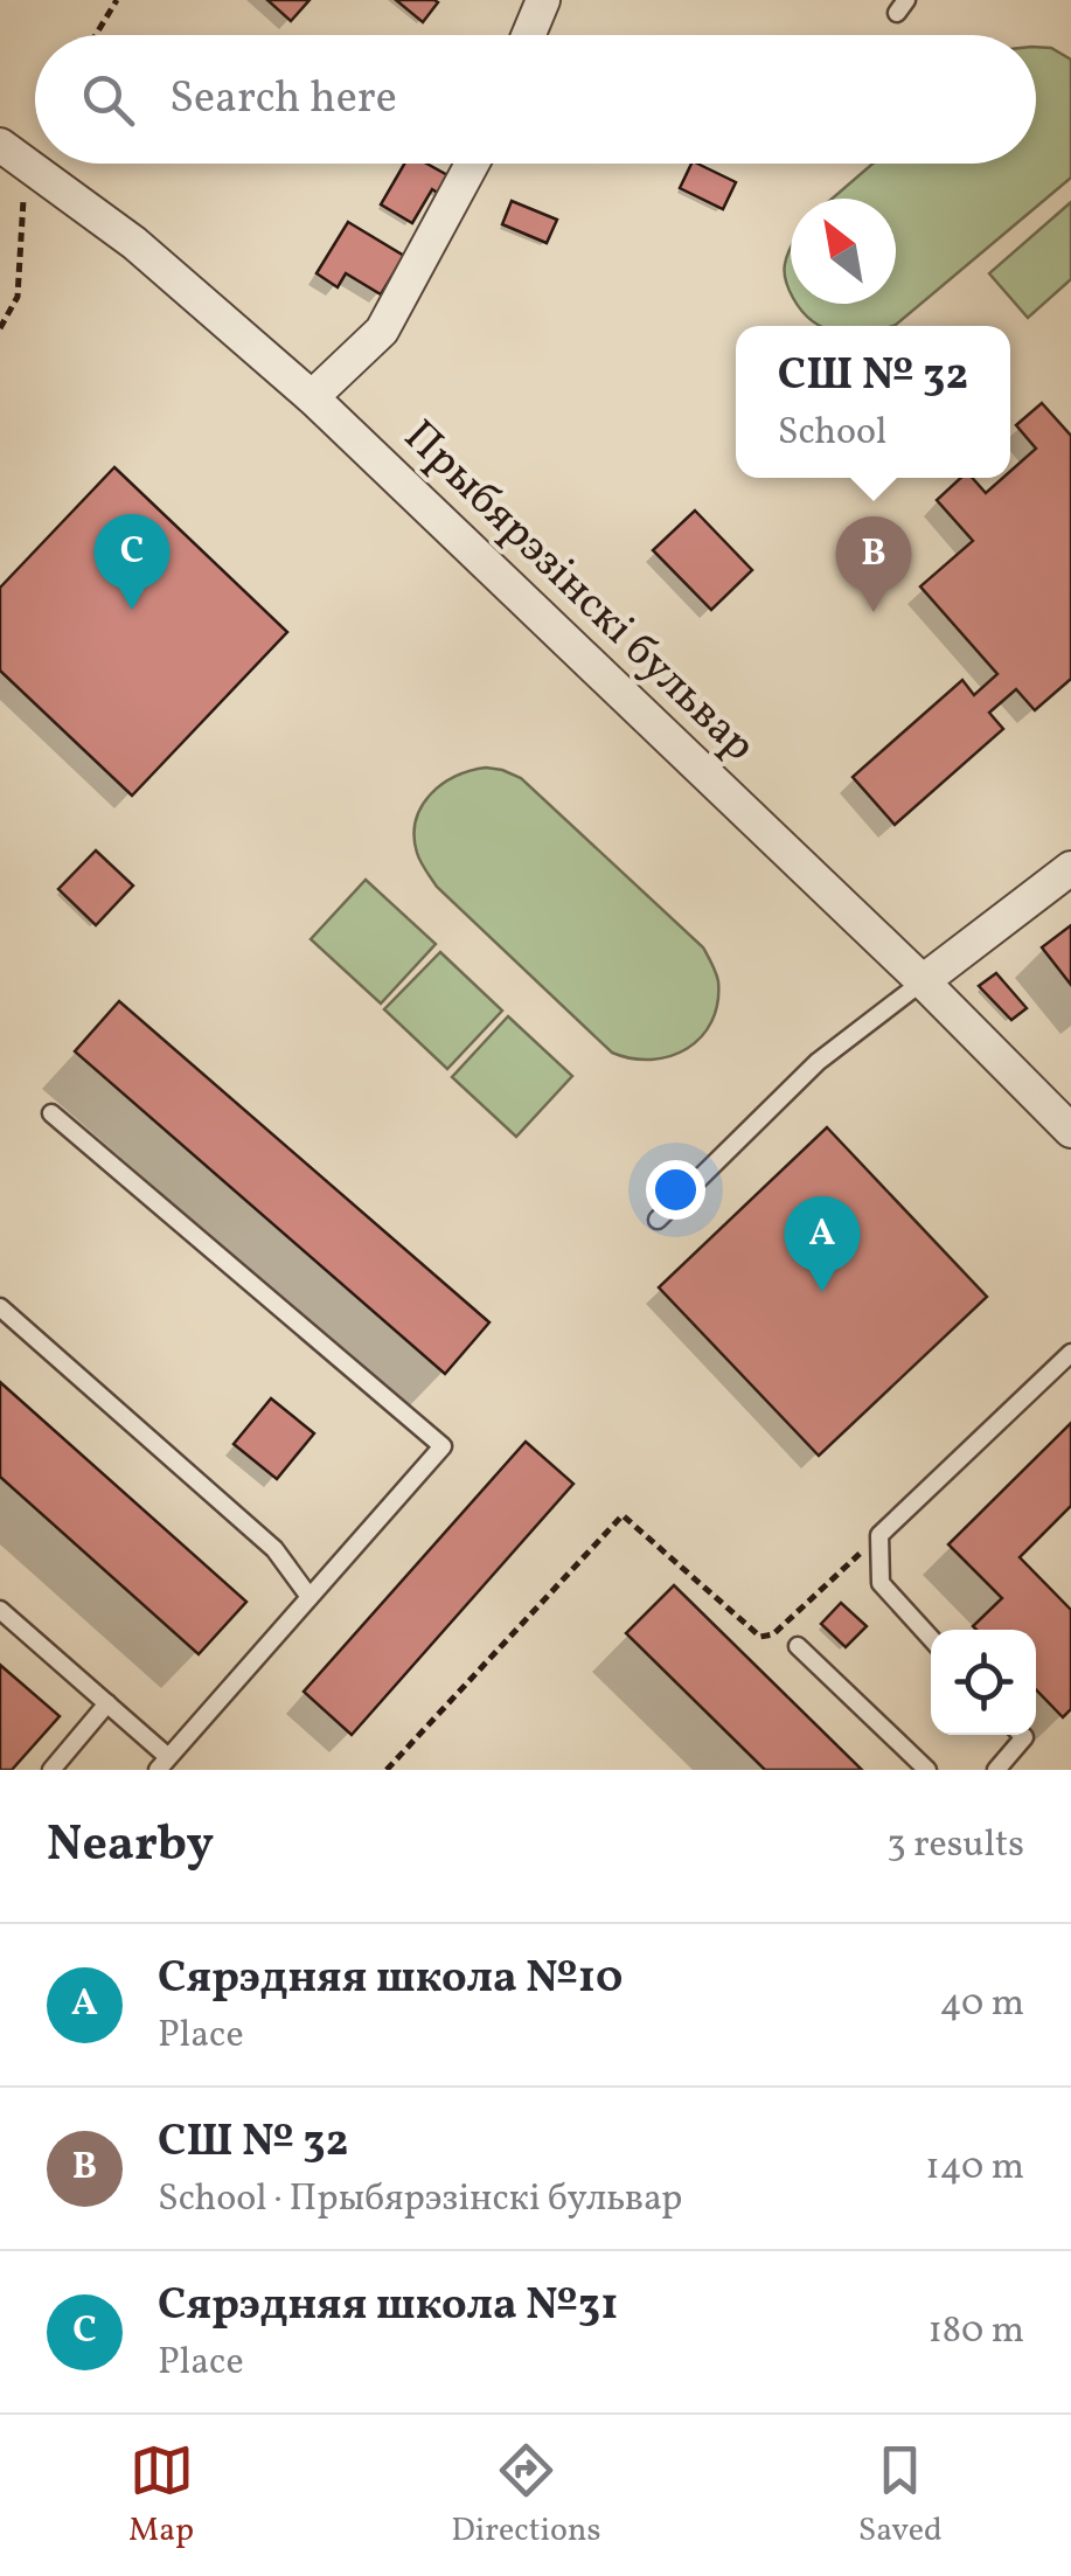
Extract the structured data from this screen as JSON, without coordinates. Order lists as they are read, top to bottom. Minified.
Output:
{"streets":{"street":["Прыбярэзінскі бульвар"]},"north":"top left","page":{"search":"Search here","popup":["СШ № 32","School"],"pins":["C","B","A"],"heading":["Nearby","3 results"],"list":[{"mark":"A","name":"Сярэдняя школа №10","note":"Place","value":"40 m"},{"mark":"B","name":"СШ № 32","note":"School · Прыбярэзінскі бульвар","value":"140 m"},{"mark":"C","name":"Сярэдняя школа №31","note":"Place","value":"180 m"}],"nav":["Map","Directions","Saved"]}}
